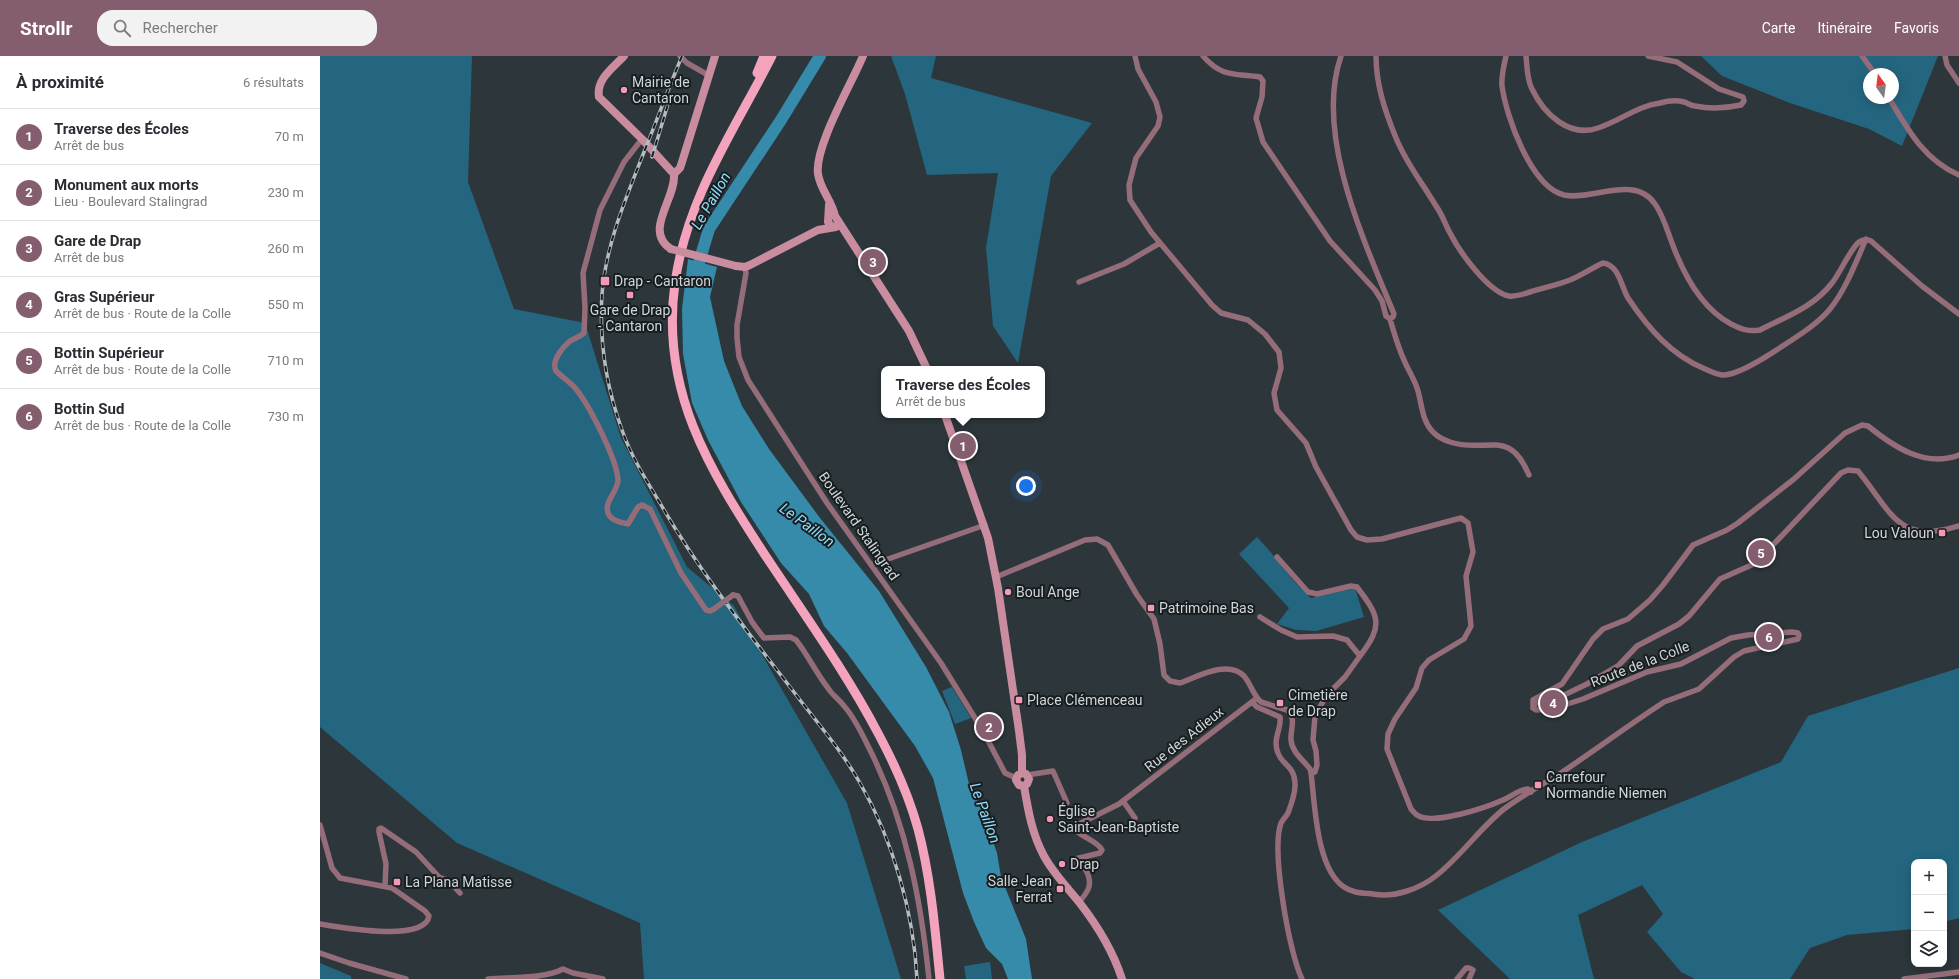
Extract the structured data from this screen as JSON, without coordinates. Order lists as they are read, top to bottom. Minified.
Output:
{"streets":{"street":["Boulevard Stalingrad","Route de la Colle","Rue des Adieux"]},"water":["Le Paillon"],"places":{"other":["Mairie de Cantaron","Boul Ange","Église Saint-Jean-Baptiste","Drap"],"transit":["Drap - Cantaron","Gare de Drap - Cantaron","Lou Valoun","Patrimoine Bas","Place Clémenceau","Cimetière de Drap","Carrefour Normandie Niemen","La Plana Matisse","Salle Jean Ferrat"]},"north":"top","page":{"header":"Strollr","search":"Rechercher","nav":["Carte","Itinéraire","Favoris"],"heading":["À proximité","6 résultats"],"list":[{"mark":"1","name":"Traverse des Écoles","note":"Arrêt de bus","value":"70 m"},{"mark":"2","name":"Monument aux morts","note":"Lieu · Boulevard Stalingrad","value":"230 m"},{"mark":"3","name":"Gare de Drap","note":"Arrêt de bus","value":"260 m"},{"mark":"4","name":"Gras Supérieur","note":"Arrêt de bus · Route de la Colle","value":"550 m"},{"mark":"5","name":"Bottin Supérieur","note":"Arrêt de bus · Route de la Colle","value":"710 m"},{"mark":"6","name":"Bottin Sud","note":"Arrêt de bus · Route de la Colle","value":"730 m"}],"pins":["3","1","5","6","4","2"],"popup":["Traverse des Écoles","Arrêt de bus"],"map_buttons":["+","−"]}}
